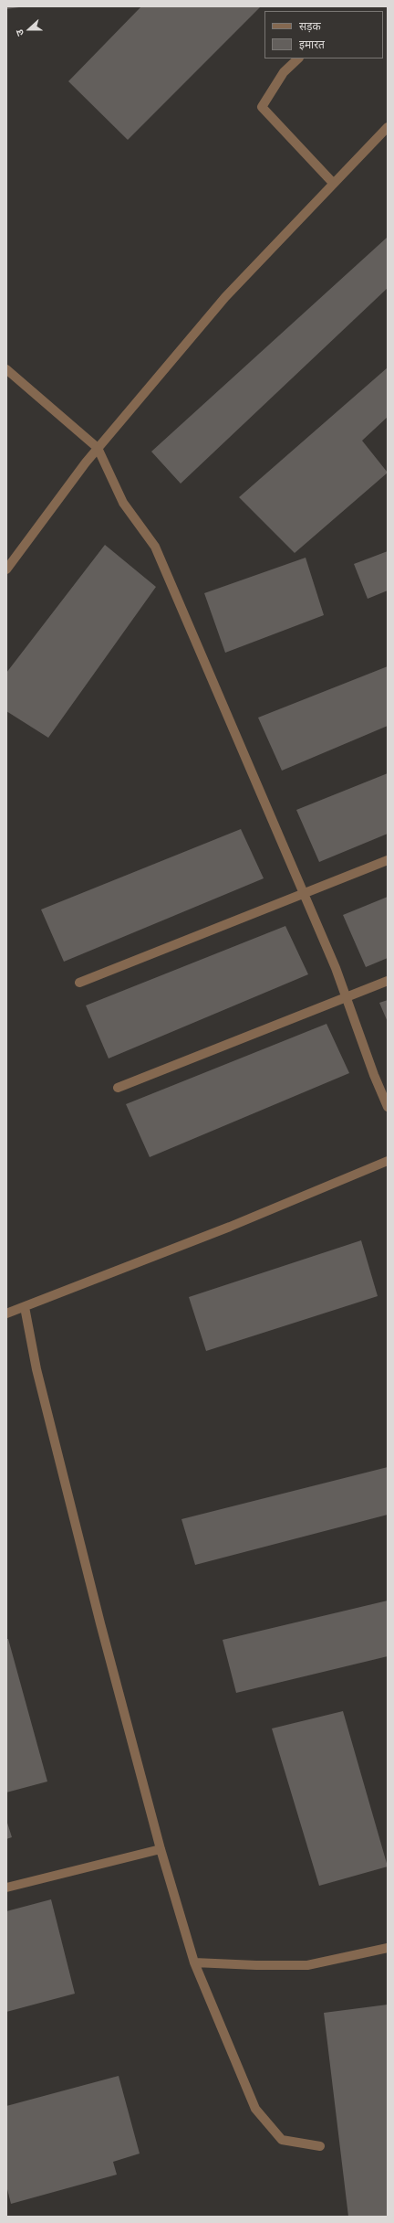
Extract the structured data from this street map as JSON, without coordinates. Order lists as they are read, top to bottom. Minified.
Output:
{"legend":["सड़क","इमारत"],"north":"left"}
